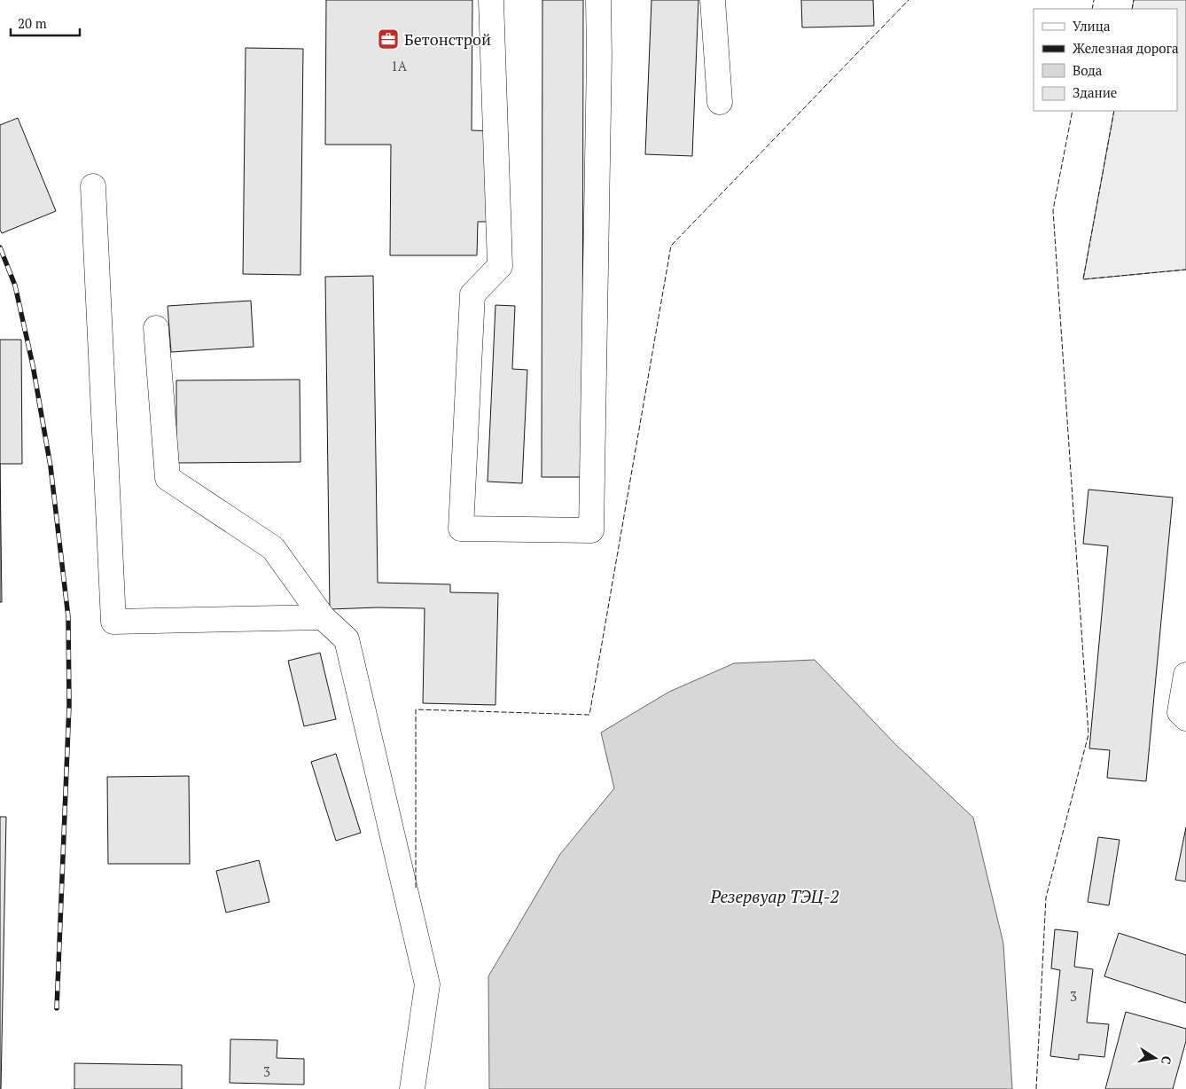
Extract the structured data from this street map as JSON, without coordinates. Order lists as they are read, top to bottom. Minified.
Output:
{"water":["Резервуар ТЭЦ-2"],"places":{"office":["Бетонстрой"]},"house_numbers":["1А","3","3"],"legend":["Улица","Железная дорога","Вода","Здание"],"scale_bar":"20 m","north":"right"}
